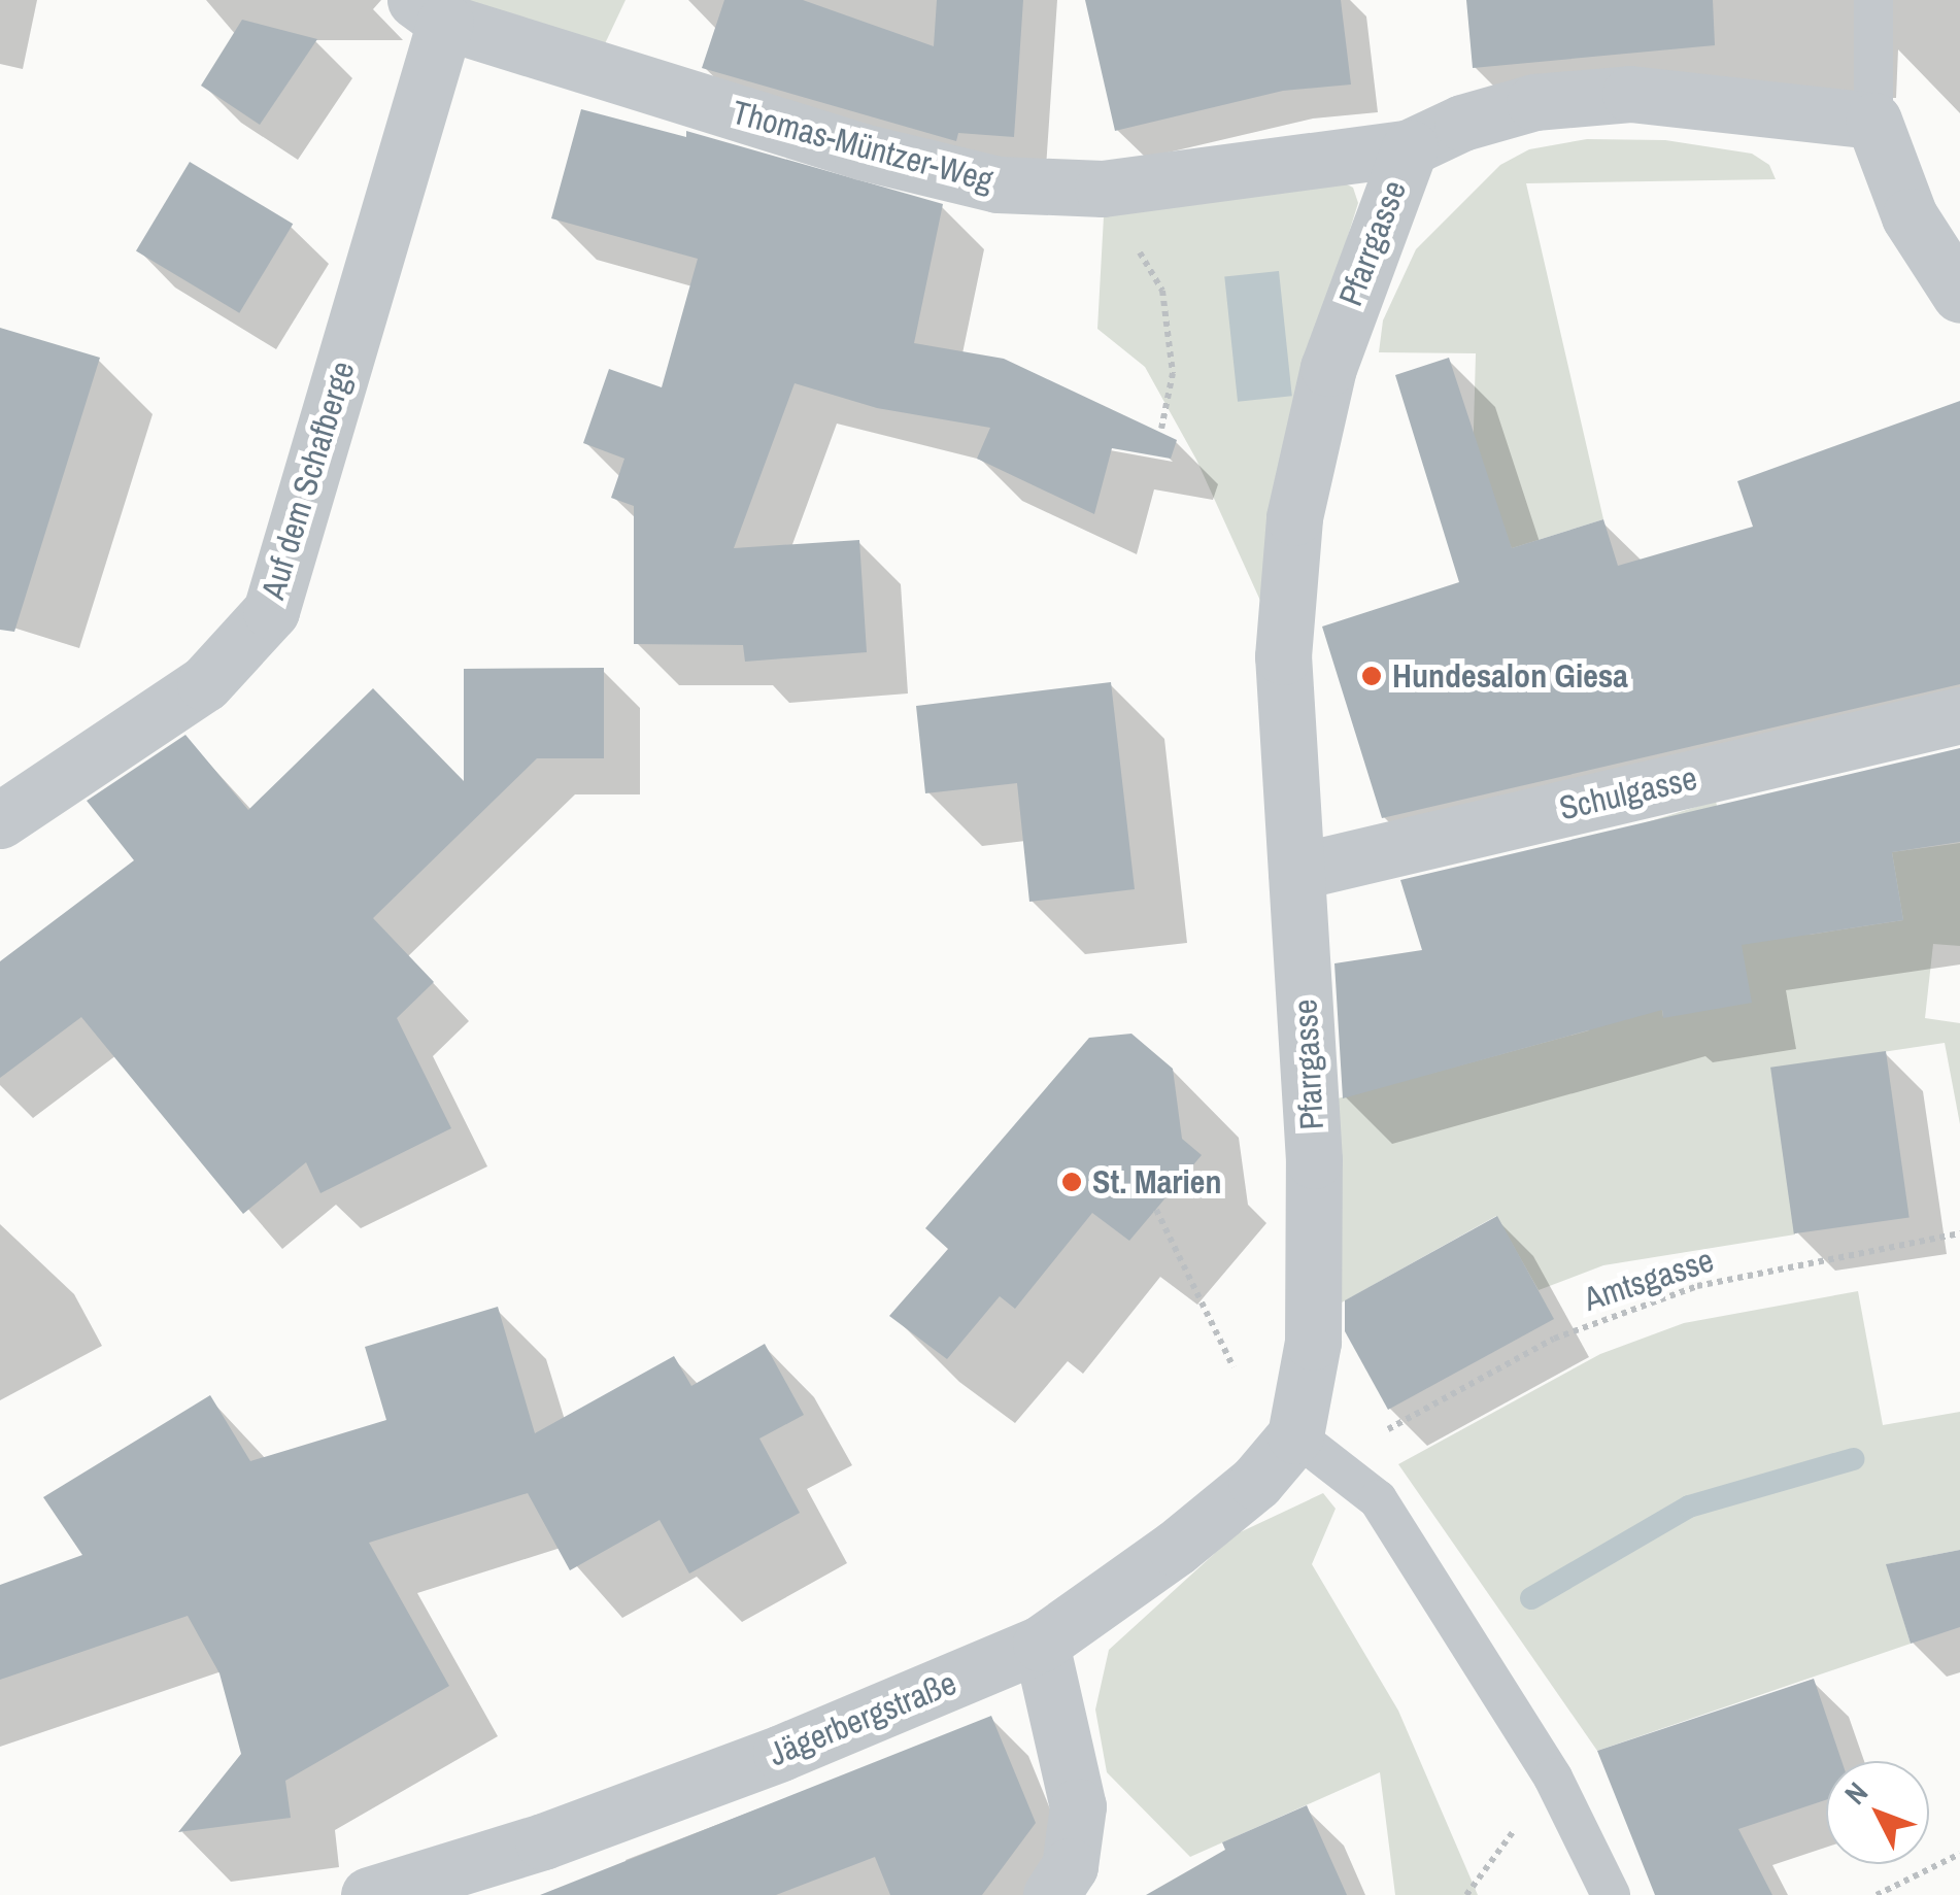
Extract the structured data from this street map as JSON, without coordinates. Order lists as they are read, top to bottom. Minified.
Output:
{"streets":{"street":["Thomas-Müntzer-Weg","Pfarrgasse","Auf dem Schafberge","Schulgasse","Jägerbergstraße"],"path":["Amtsgasse"]},"crossings":[["Thomas-Müntzer-Weg","Pfarrgasse"],["Thomas-Müntzer-Weg","Auf dem Schafberge"],["Pfarrgasse","Schulgasse"],["Pfarrgasse","Jägerbergstraße"]],"places":["Hundesalon Giesa","St. Marien"],"north":"top left"}
